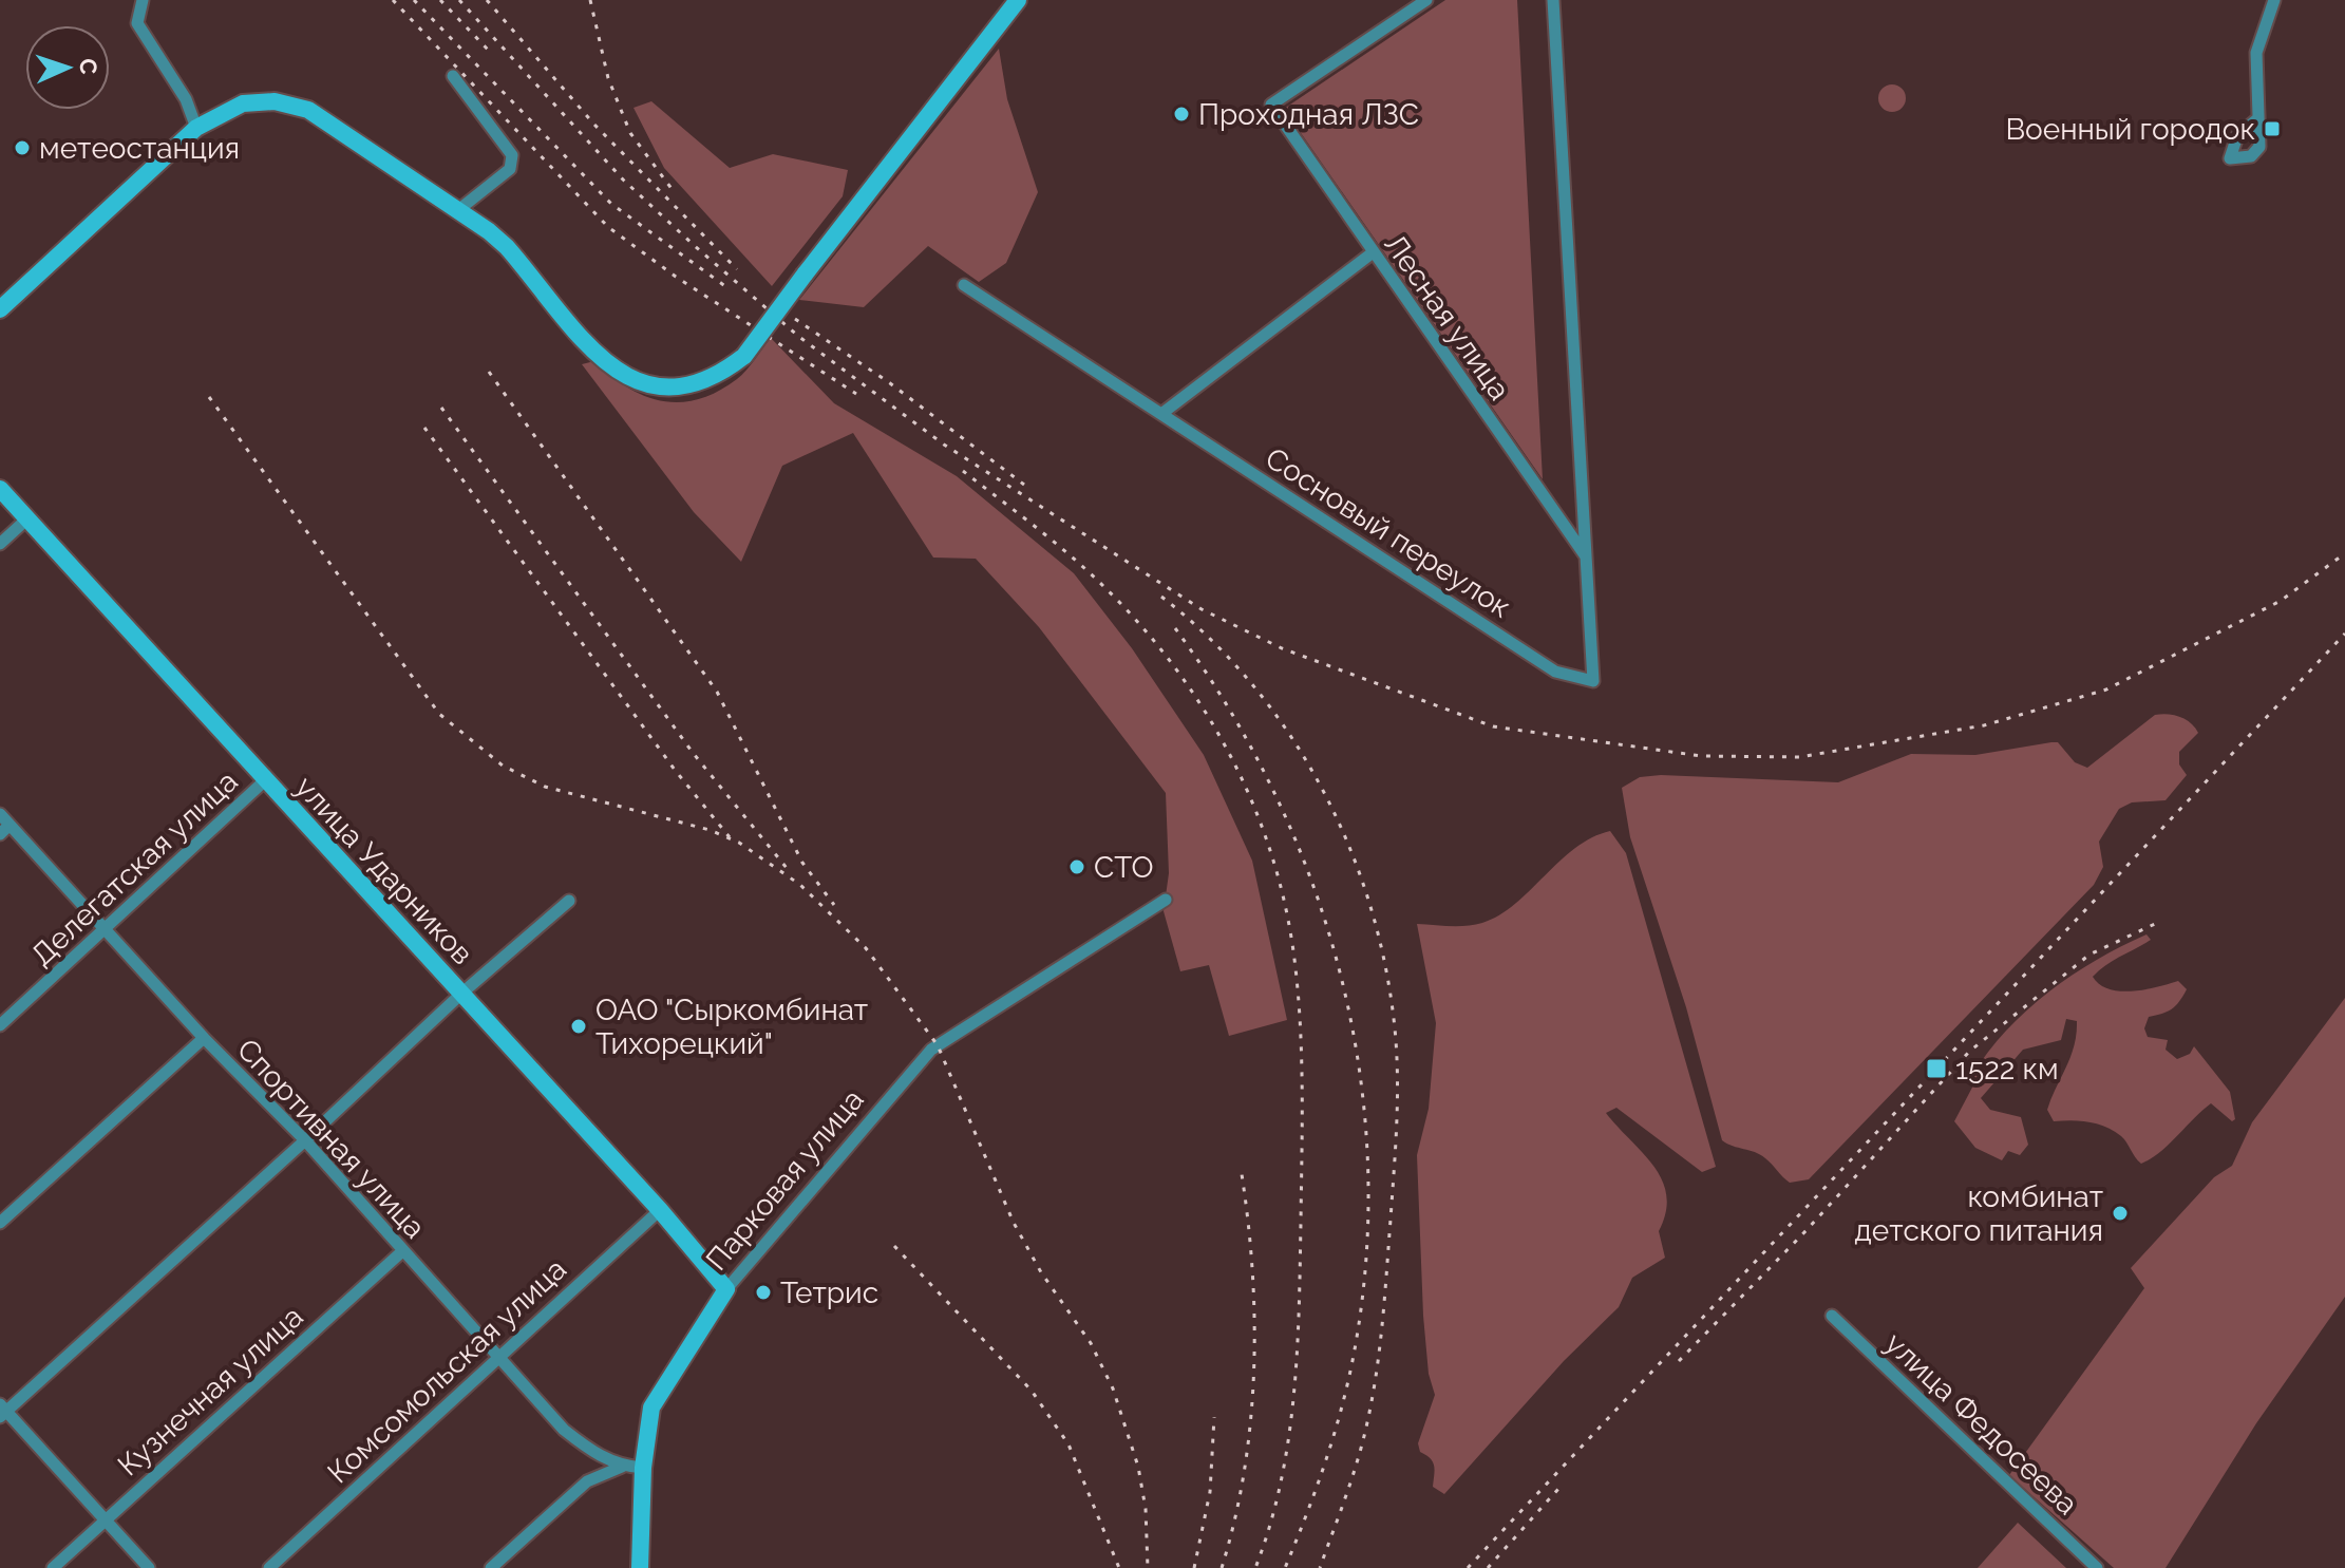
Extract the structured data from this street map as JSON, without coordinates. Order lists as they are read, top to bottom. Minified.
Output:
{"streets":{"main road":["улица Ударников","Парковая улица"],"street":["Лесная улица","Сосновый переулок","Делегатская улица","Спортивная улица","Комсомольская улица","Кузнечная улица","улица Федосеева"]},"crossings":[["Лесная улица","Сосновый переулок"],["Делегатская улица","улица Ударников"],["Делегатская улица","Спортивная улица"],["улица Ударников","Парковая улица"],["улица Ударников","Комсомольская улица"],["Спортивная улица","Парковая улица"],["Спортивная улица","Комсомольская улица"],["Спортивная улица","Кузнечная улица"]],"places":{"other":["Проходная ЛЗС","метеостанция","СТО","ОАО \"Сыркомбинат Тихорецкий\"","комбинат детского питания","Тетрис"],"transit":["Военный городок","1522 км"]},"north":"right"}
